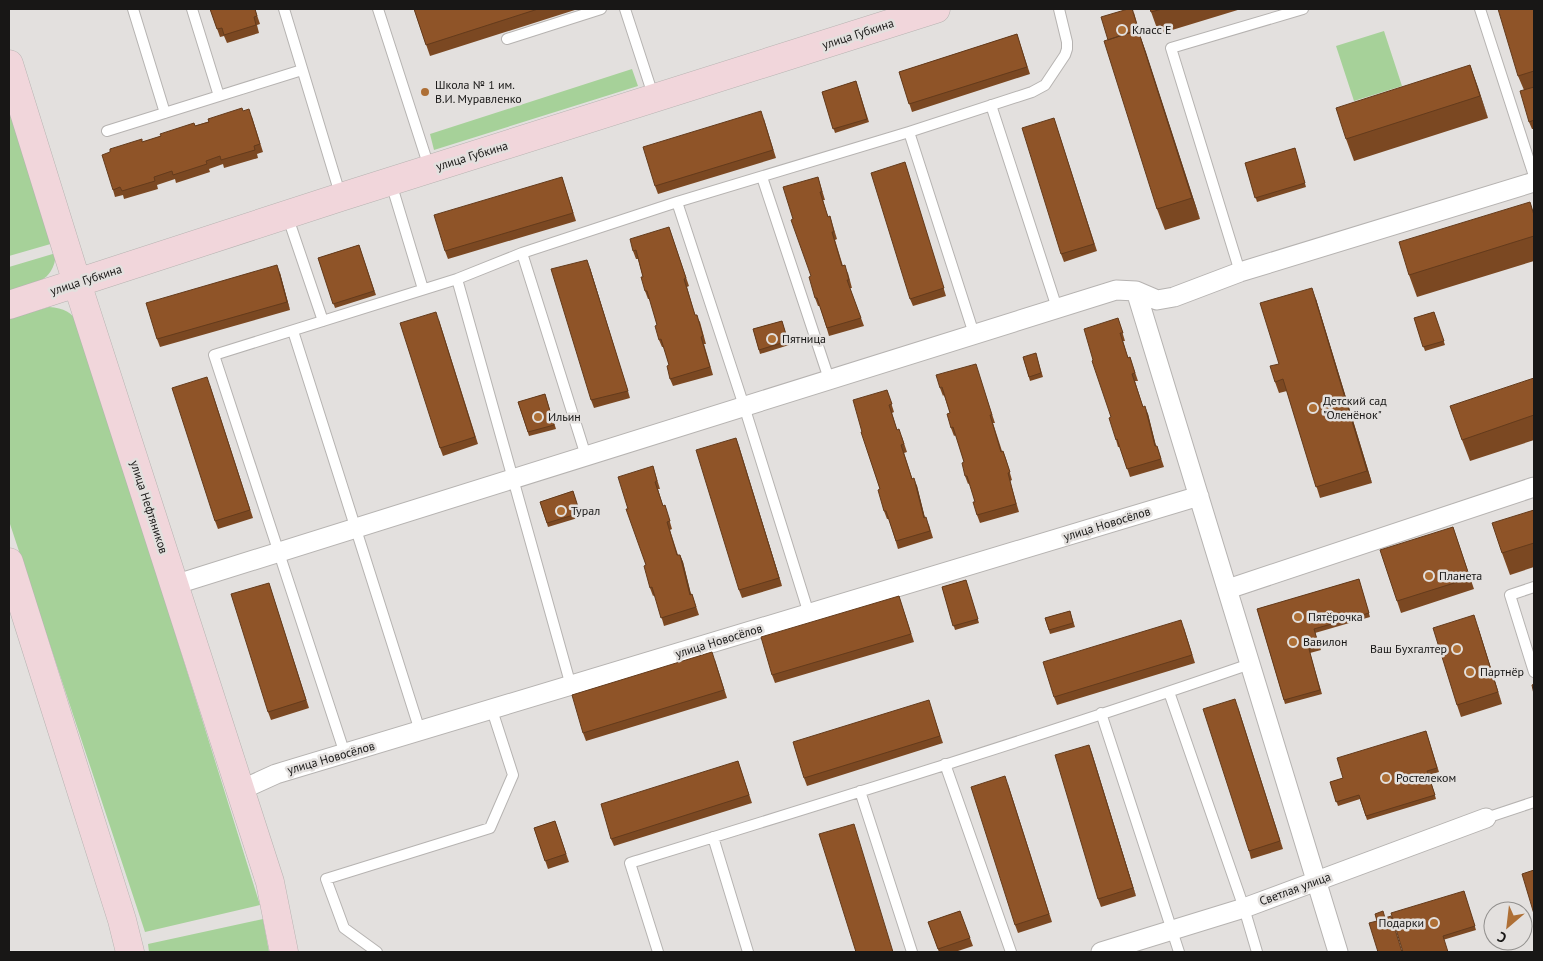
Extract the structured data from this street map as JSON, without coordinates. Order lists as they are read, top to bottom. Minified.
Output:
{"streets":{"main road":["улица Губкина","улица Нефтяников"],"street":["улица Новосёлов","Светлая улица"]},"crossings":[["улица Губкина","улица Нефтяников"],["улица Нефтяников","улица Новосёлов"]],"places":["Класс Е","Школа № 1 им. В.И. Муравленко","Пятница","Детский сад \"Оленёнок\"","Ильин","Турал","Планета","Пятёрочка","Вавилон","Ваш Бухгалтер","Партнёр","Ростелеком","Подарки"],"north":"bottom left"}
